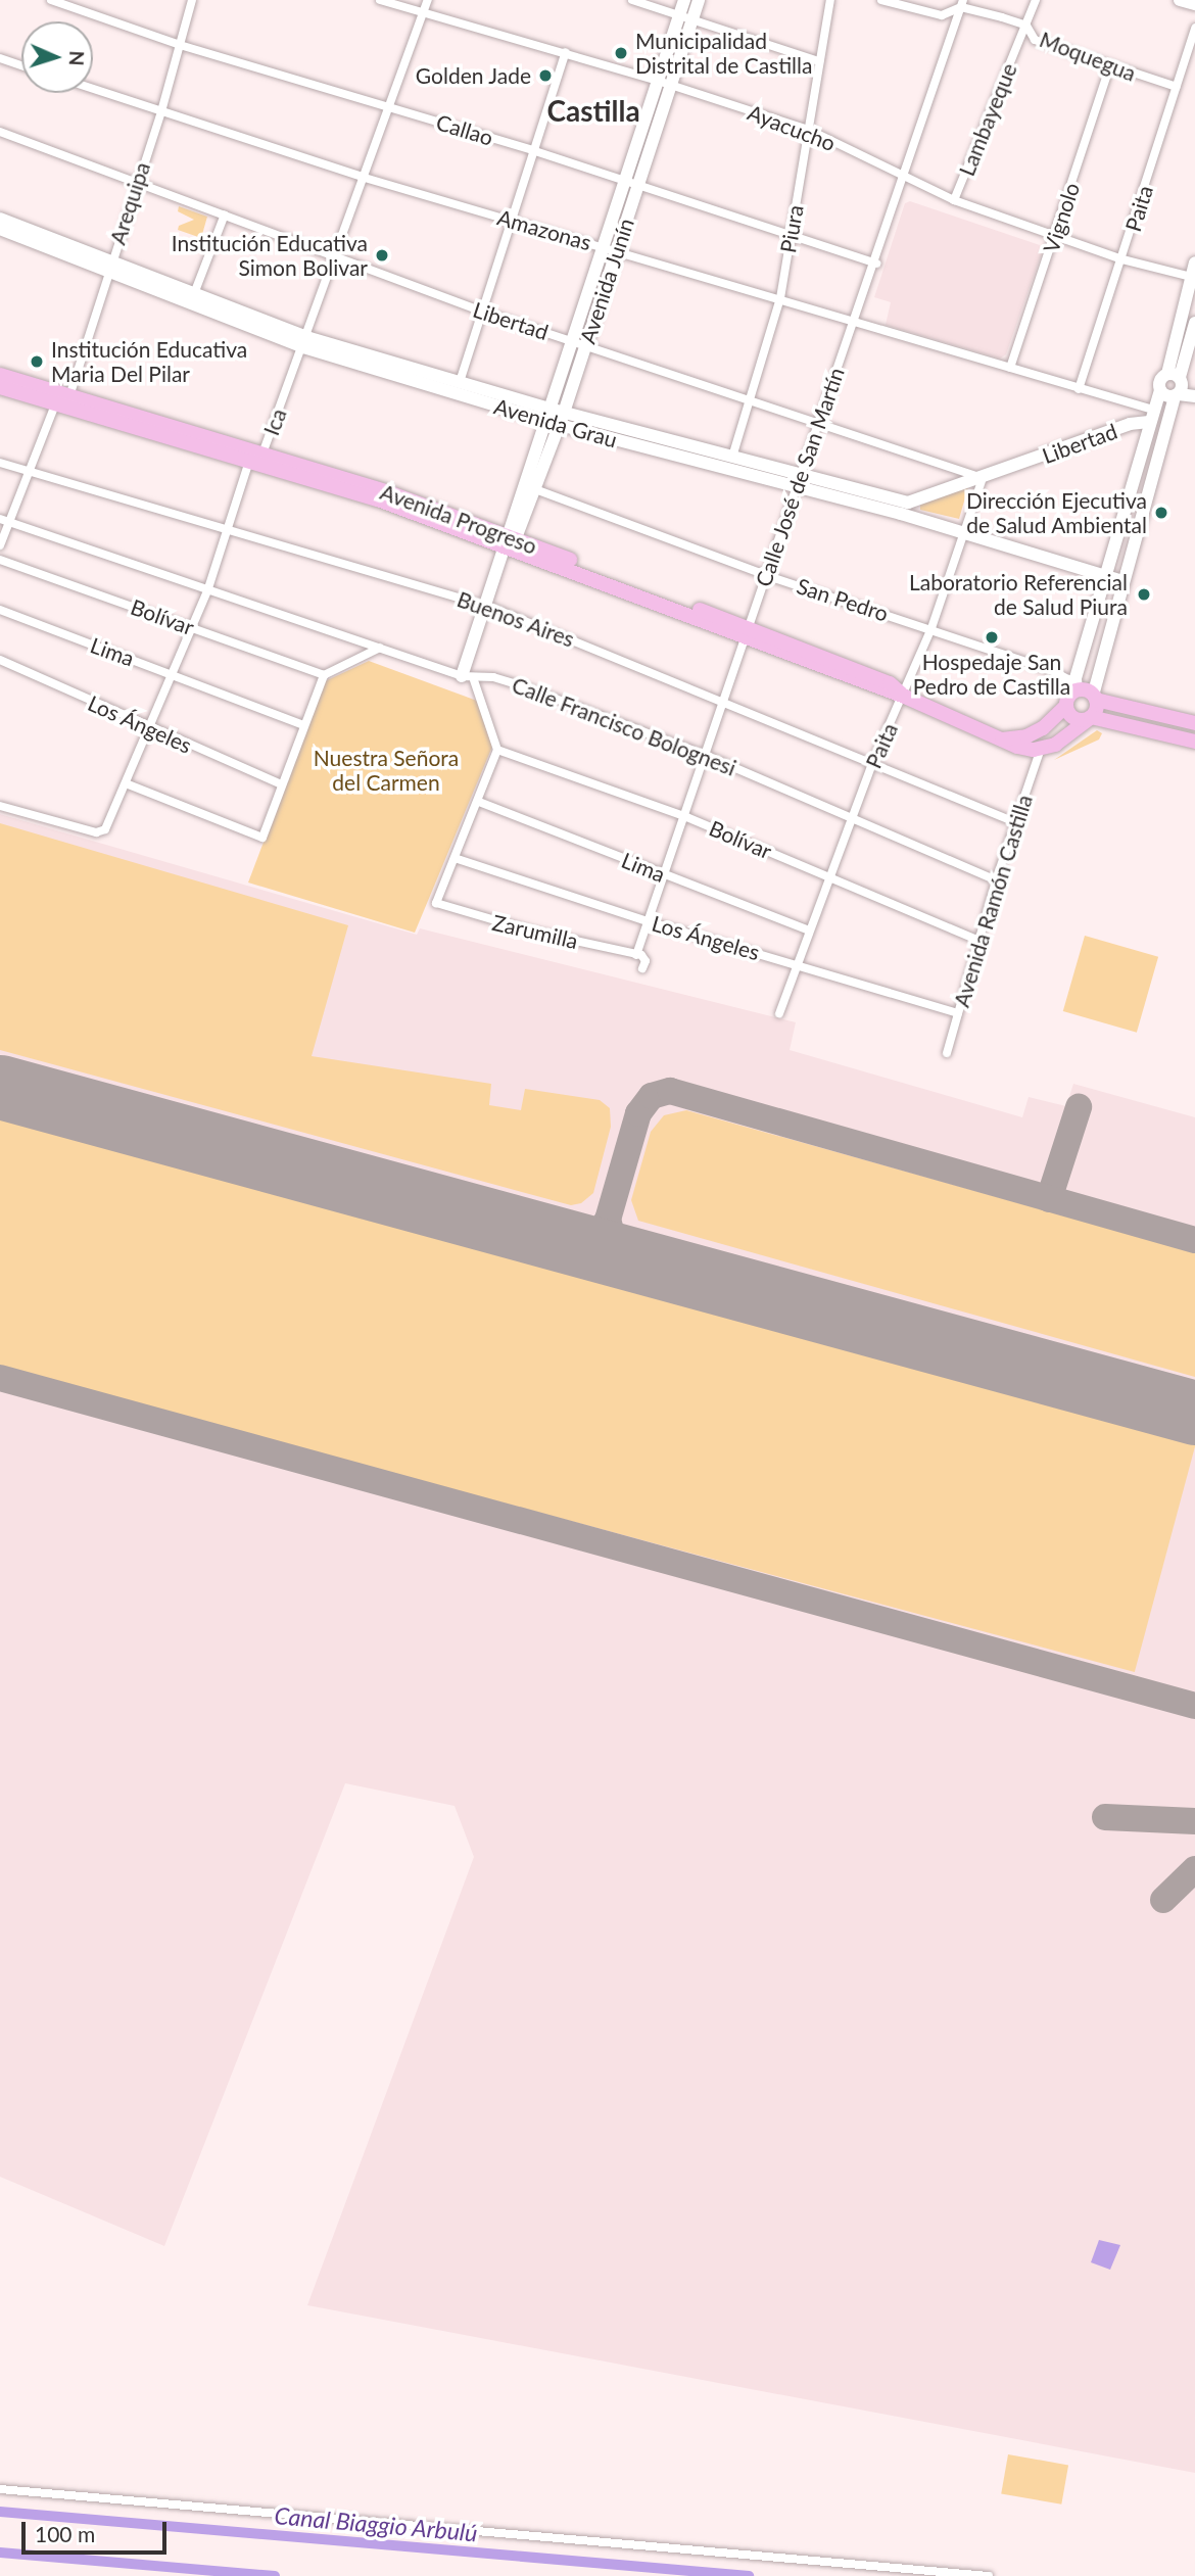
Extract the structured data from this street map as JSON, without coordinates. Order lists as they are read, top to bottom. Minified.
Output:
{"streets":{"main road":["Avenida Progreso"],"street":["Moquegua","Lambayeque","Ayacucho","Callao","Arequipa","Paita","Vignolo","Piura","Amazonas","Avenida Junín","Libertad","Ica","Avenida Grau","Calle José de San Martín","San Pedro","Bolívar","Buenos Aires","Lima","Los Ángeles","Calle Francisco Bolognesi","Avenida Ramón Castilla","Zarumilla"]},"crossings":[["Moquegua","Lambayeque"],["Moquegua","Paita"],["Moquegua","Vignolo"],["Moquegua","Calle José de San Martín"],["Lambayeque","Ayacucho"],["Ayacucho","Paita"],["Ayacucho","Vignolo"],["Ayacucho","Piura"],["Ayacucho","Avenida Junín"],["Ayacucho","Ica"],["Ayacucho","Calle José de San Martín"],["Callao","Arequipa"],["Callao","Piura"],["Callao","Avenida Junín"],["Callao","Ica"],["Callao","Calle José de San Martín"],["Arequipa","Amazonas"],["Arequipa","Libertad"],["Arequipa","Avenida Grau"],["Arequipa","Avenida Progreso"],["Arequipa","Buenos Aires"],["Arequipa","Calle Francisco Bolognesi"],["Paita","Amazonas"],["Paita","Libertad"],["Paita","Avenida Grau"],["Paita","Avenida Progreso"],["Paita","San Pedro"],["Paita","Bolívar"],["Paita","Buenos Aires"],["Paita","Lima"],["Paita","Los Ángeles"],["Paita","Calle Francisco Bolognesi"],["Vignolo","Amazonas"],["Piura","Amazonas"],["Piura","Libertad"],["Piura","Avenida Grau"],["Amazonas","Avenida Junín"],["Amazonas","Libertad"],["Amazonas","Ica"],["Amazonas","Calle José de San Martín"],["Avenida Junín","Libertad"],["Avenida Junín","Avenida Grau"],["Avenida Junín","Avenida Progreso"],["Avenida Junín","San Pedro"],["Avenida Junín","Buenos Aires"],["Avenida Junín","Calle Francisco Bolognesi"],["Libertad","Ica"],["Libertad","Avenida Grau"],["Libertad","Calle José de San Martín"],["Ica","Avenida Grau"],["Ica","Avenida Progreso"],["Ica","Bolívar"],["Ica","Buenos Aires"],["Ica","Lima"],["Ica","Los Ángeles"],["Ica","Calle Francisco Bolognesi"],["Avenida Grau","Calle José de San Martín"],["Calle José de San Martín","Avenida Progreso"],["Calle José de San Martín","San Pedro"],["Calle José de San Martín","Bolívar"],["Calle José de San Martín","Buenos Aires"],["Calle José de San Martín","Lima"],["Calle José de San Martín","Los Ángeles"],["Calle José de San Martín","Calle Francisco Bolognesi"],["Calle José de San Martín","Zarumilla"],["Avenida Progreso","Avenida Ramón Castilla"],["Bolívar","Avenida Ramón Castilla"],["Buenos Aires","Avenida Ramón Castilla"],["Los Ángeles","Avenida Ramón Castilla"],["Los Ángeles","Zarumilla"],["Calle Francisco Bolognesi","Avenida Ramón Castilla"]],"districts":["Castilla"],"water":["Canal Biaggio Arbulú"],"parks":["Nuestra Señora del Carmen"],"places":["Municipalidad Distrital de Castilla","Golden Jade","Institución Educativa Simon Bolivar","Institución Educativa Maria Del Pilar","Dirección Ejecutiva de Salud Ambiental","Laboratorio Referencial de Salud Piura","Hospedaje San Pedro de Castilla"],"scale_bar":"100 m","north":"right"}
